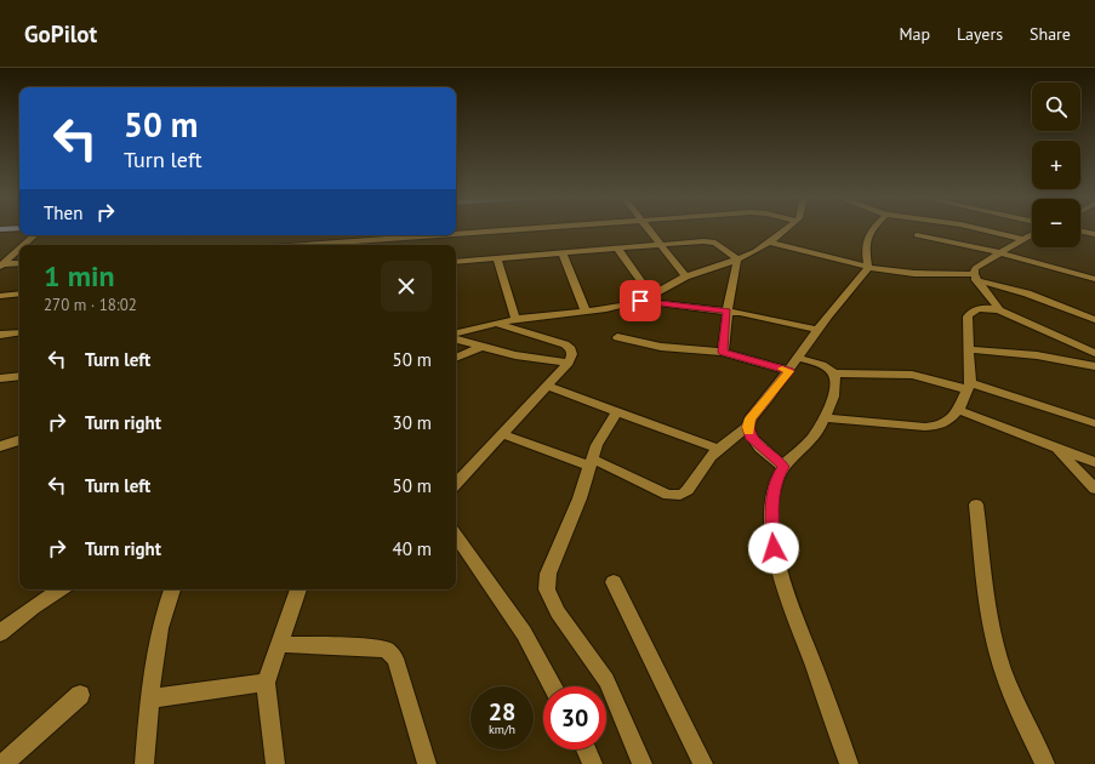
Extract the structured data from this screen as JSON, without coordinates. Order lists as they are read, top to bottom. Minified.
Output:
{"page":{"header":"GoPilot","nav":["Map","Layers","Share"],"map_buttons":["+","−"],"turn":["50 m","Turn left"],"then":"Then","heading":["1 min","270 m · 18:02"],"list":[{"name":"Turn left","value":"50 m"},{"name":"Turn right","value":"30 m"},{"name":"Turn left","value":"50 m"},{"name":"Turn right","value":"40 m"}],"speed":"28 km/h","limit":"30"}}
